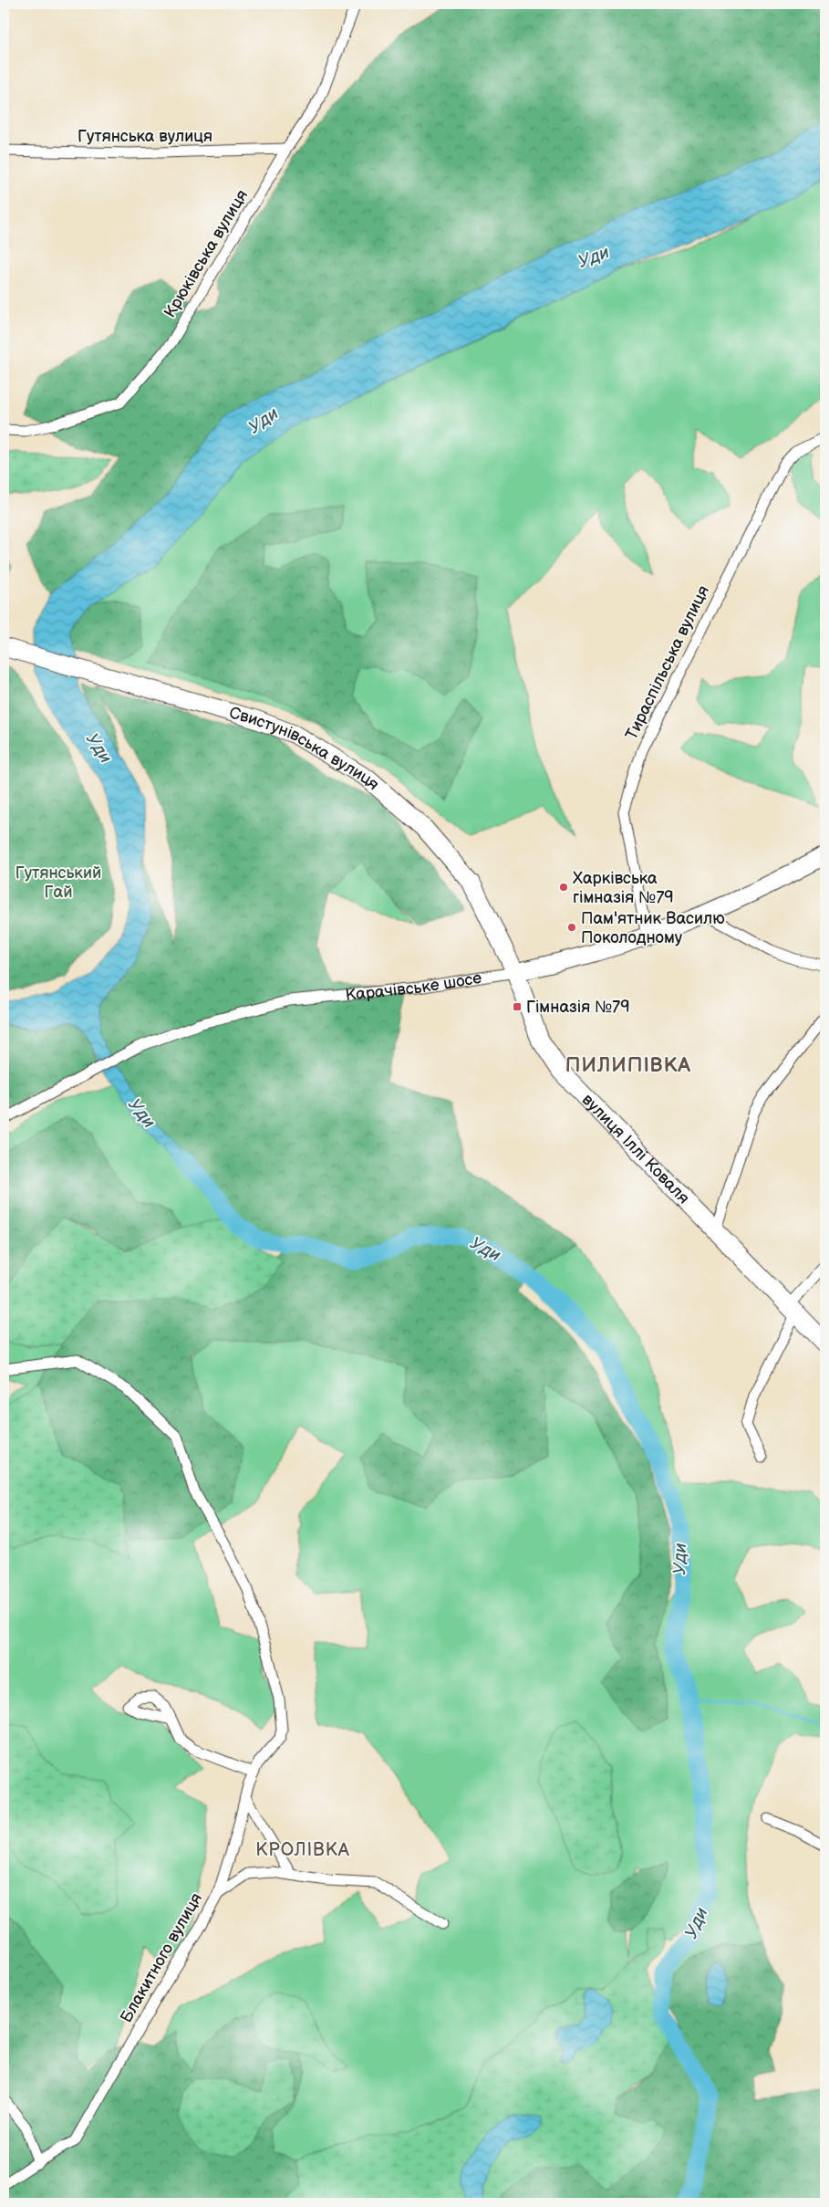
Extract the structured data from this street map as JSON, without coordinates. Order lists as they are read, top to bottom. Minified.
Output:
{"streets":{"main road":["Свистунівська вулиця","Карачівське шосе","вулиця Іллі Коваля"],"street":["Гутянська вулиця","Крюківська вулиця","Тираспільська вулиця","Блакитного вулиця"]},"crossings":[["Гутянська вулиця","Крюківська вулиця"],["Тираспільська вулиця","Карачівське шосе"],["Свистунівська вулиця","Карачівське шосе"],["Свистунівська вулиця","вулиця Іллі Коваля"],["Карачівське шосе","вулиця Іллі Коваля"]],"districts":["ПИЛИПІВКА","КРОЛІВКА"],"water":["Уди"],"parks":["Гутянський Гай"],"places":{"other":["Харківська гімназія №79","Пам'ятник Василю Поколодному"],"transit":["Гімназія №79"]}}
